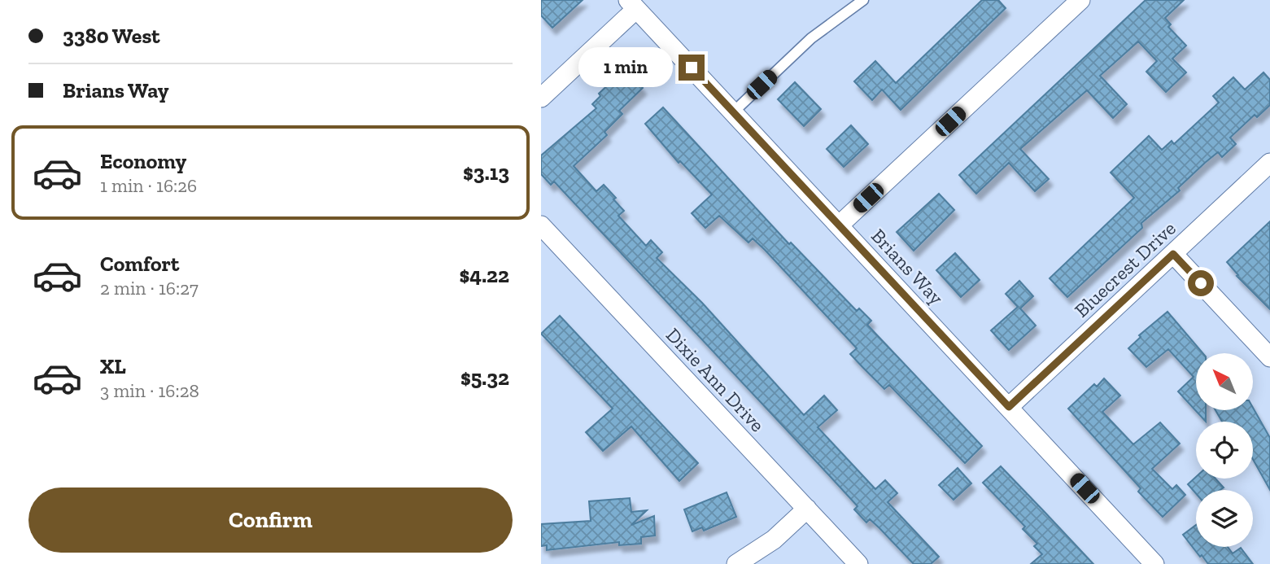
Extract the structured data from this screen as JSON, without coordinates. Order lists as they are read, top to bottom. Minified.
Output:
{"streets":{"street":["Brians Way","Bluecrest Drive","Dixie Ann Drive"]},"crossings":[["Brians Way","Bluecrest Drive"]],"north":"top left","page":{"banner":["3380 West","Brians Way"],"bubble":"1 min","list":[{"name":"Economy","note":"1 min · 16:26","value":"$3.13"},{"name":"Comfort","note":"2 min · 16:27","value":"$4.22"},{"name":"XL","note":"3 min · 16:28","value":"$5.32"}],"buttons":"Confirm"}}
